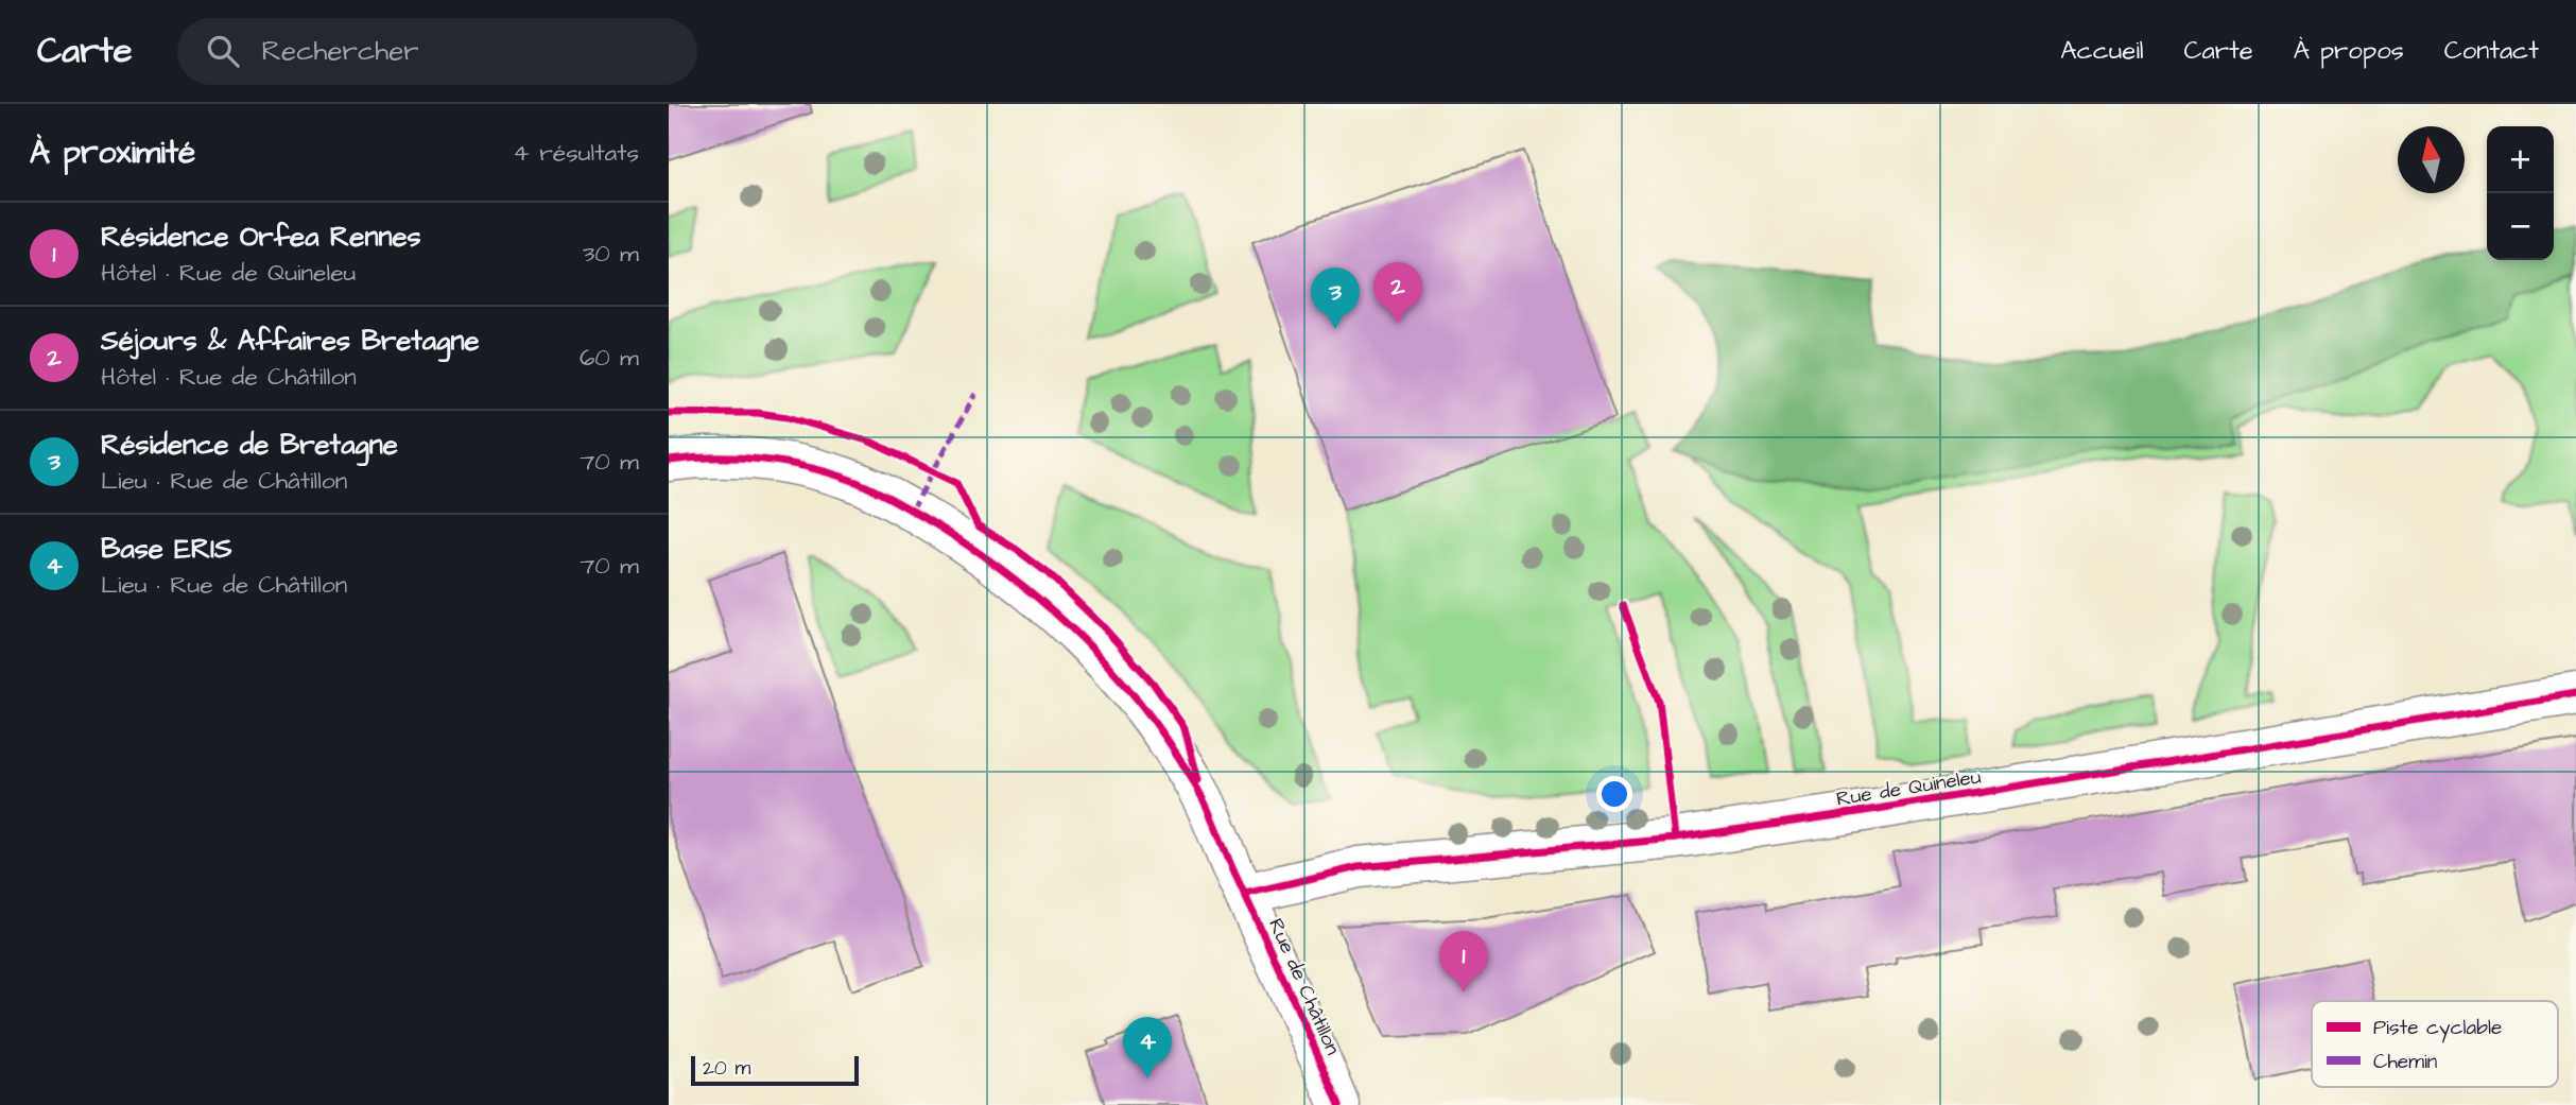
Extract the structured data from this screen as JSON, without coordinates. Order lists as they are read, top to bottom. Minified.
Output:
{"streets":{"street":["Rue de Quineleu","Rue de Châtillon"]},"crossings":[["Rue de Quineleu","Rue de Châtillon"]],"legend":["Piste cyclable","Chemin"],"scale_bar":"20 m","north":"top","page":{"header":"Carte","search":"Rechercher","nav":["Accueil","Carte","À propos","Contact"],"heading":["À proximité","4 résultats"],"map_buttons":["+","−"],"list":[{"mark":"1","name":"Résidence Orfea Rennes","note":"Hôtel · Rue de Quineleu","value":"30 m"},{"mark":"2","name":"Séjours & Affaires Bretagne","note":"Hôtel · Rue de Châtillon","value":"60 m"},{"mark":"3","name":"Résidence de Bretagne","note":"Lieu · Rue de Châtillon","value":"70 m"},{"mark":"4","name":"Base ERIS","note":"Lieu · Rue de Châtillon","value":"70 m"}],"pins":["2","3","1","4"],"scale":"20 m"}}
